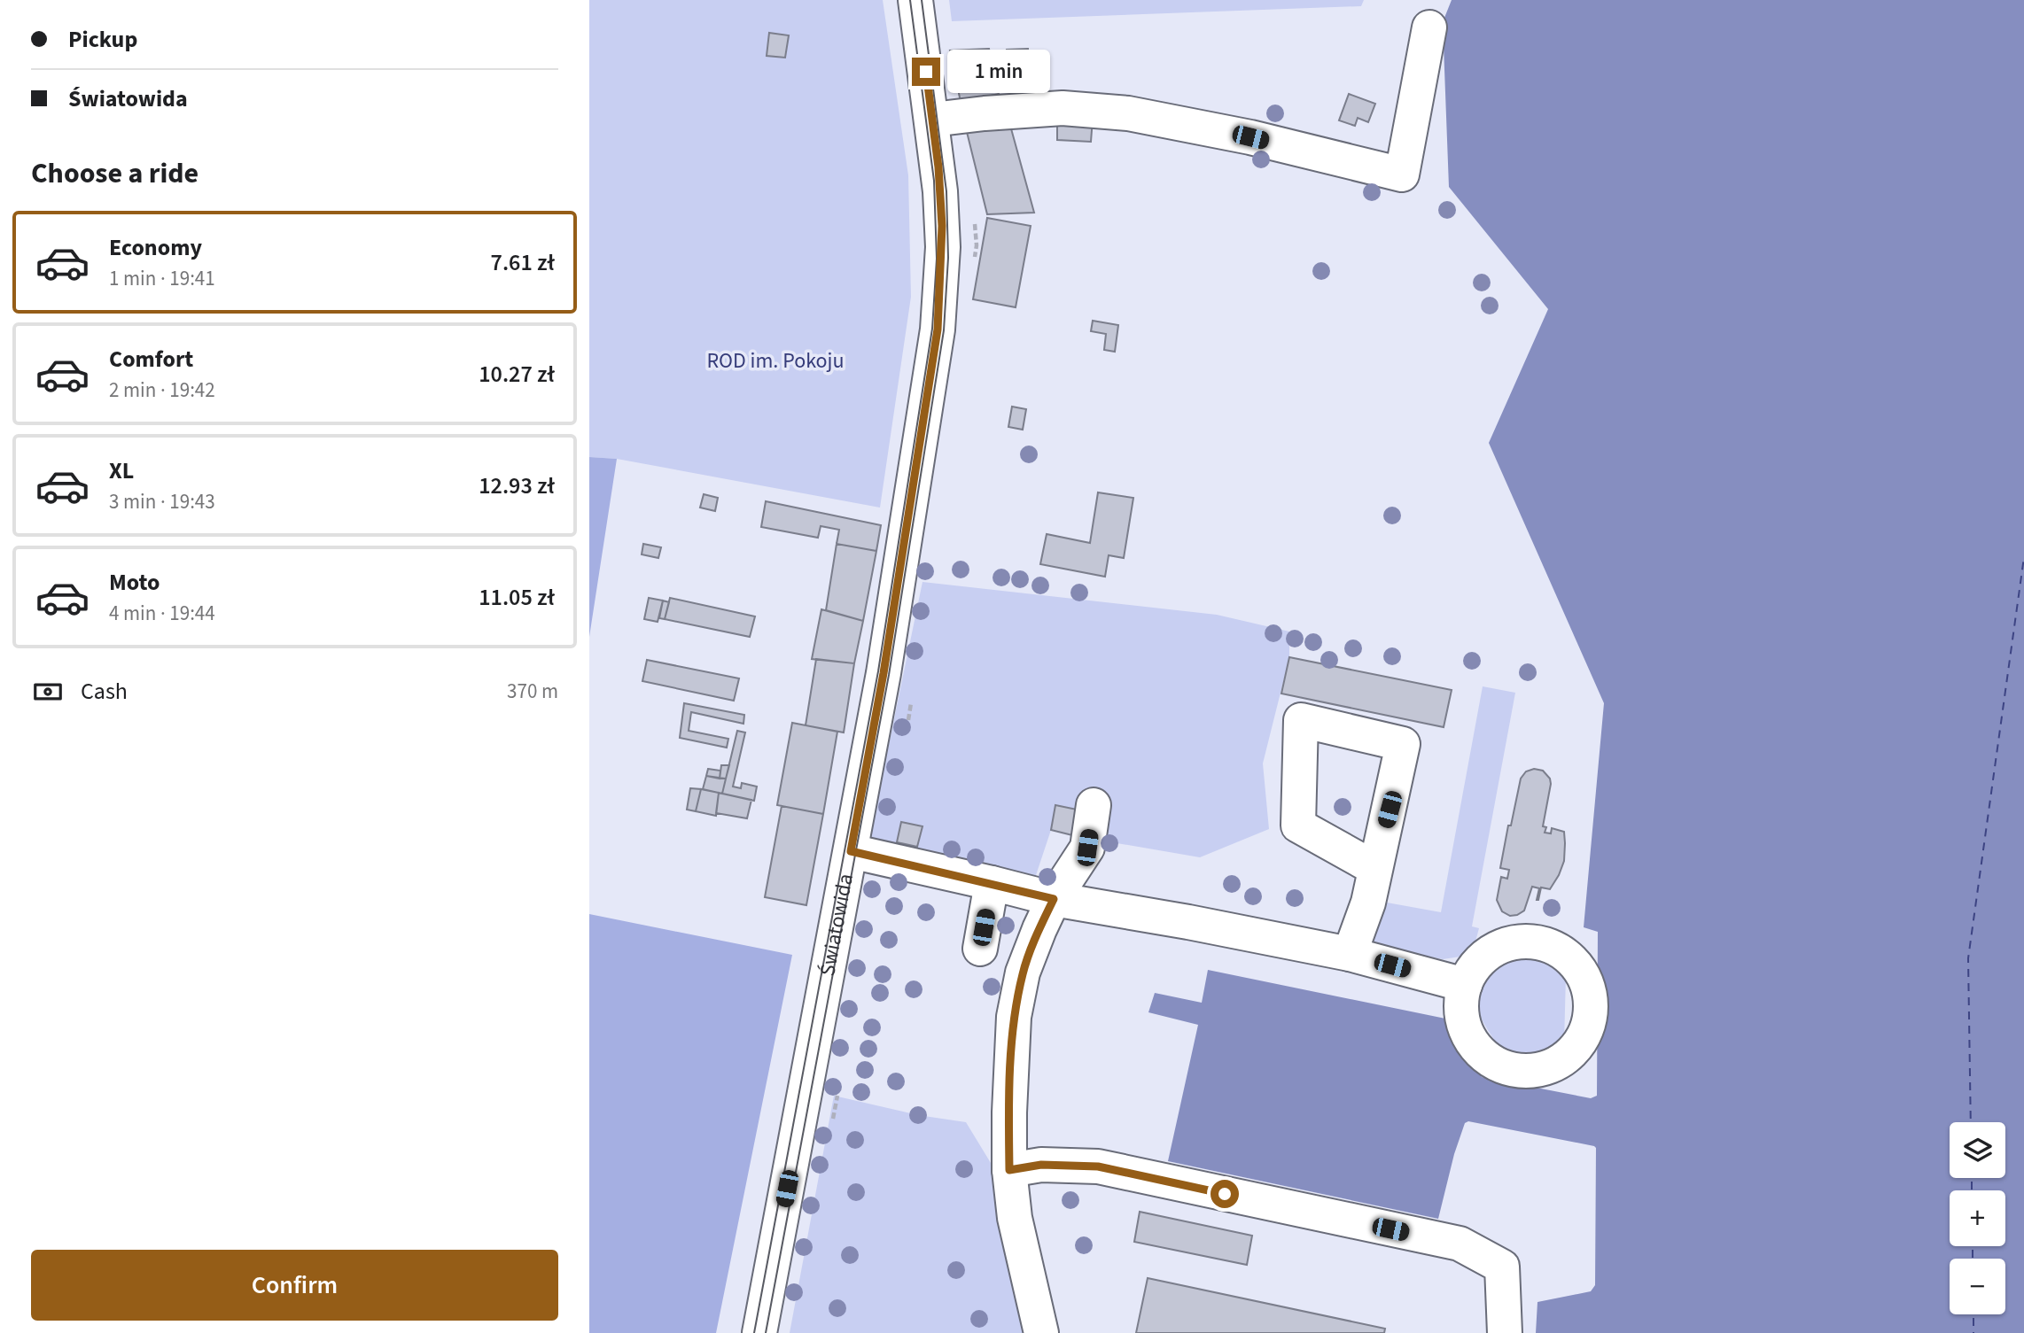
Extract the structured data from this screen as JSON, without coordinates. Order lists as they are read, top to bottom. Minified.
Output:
{"streets":{"street":["Światowida"]},"parks":["ROD im. Pokoju"],"page":{"banner":["Pickup","Światowida"],"bubble":"1 min","heading":"Choose a ride","list":[{"name":"Economy","note":"1 min · 19:41","value":"7.61 zł"},{"name":"Comfort","note":"2 min · 19:42","value":"10.27 zł"},{"name":"XL","note":"3 min · 19:43","value":"12.93 zł"},{"name":"Moto","note":"4 min · 19:44","value":"11.05 zł"}],"pay":["Cash","370 m"],"map_buttons":["+","−"],"buttons":"Confirm"}}
